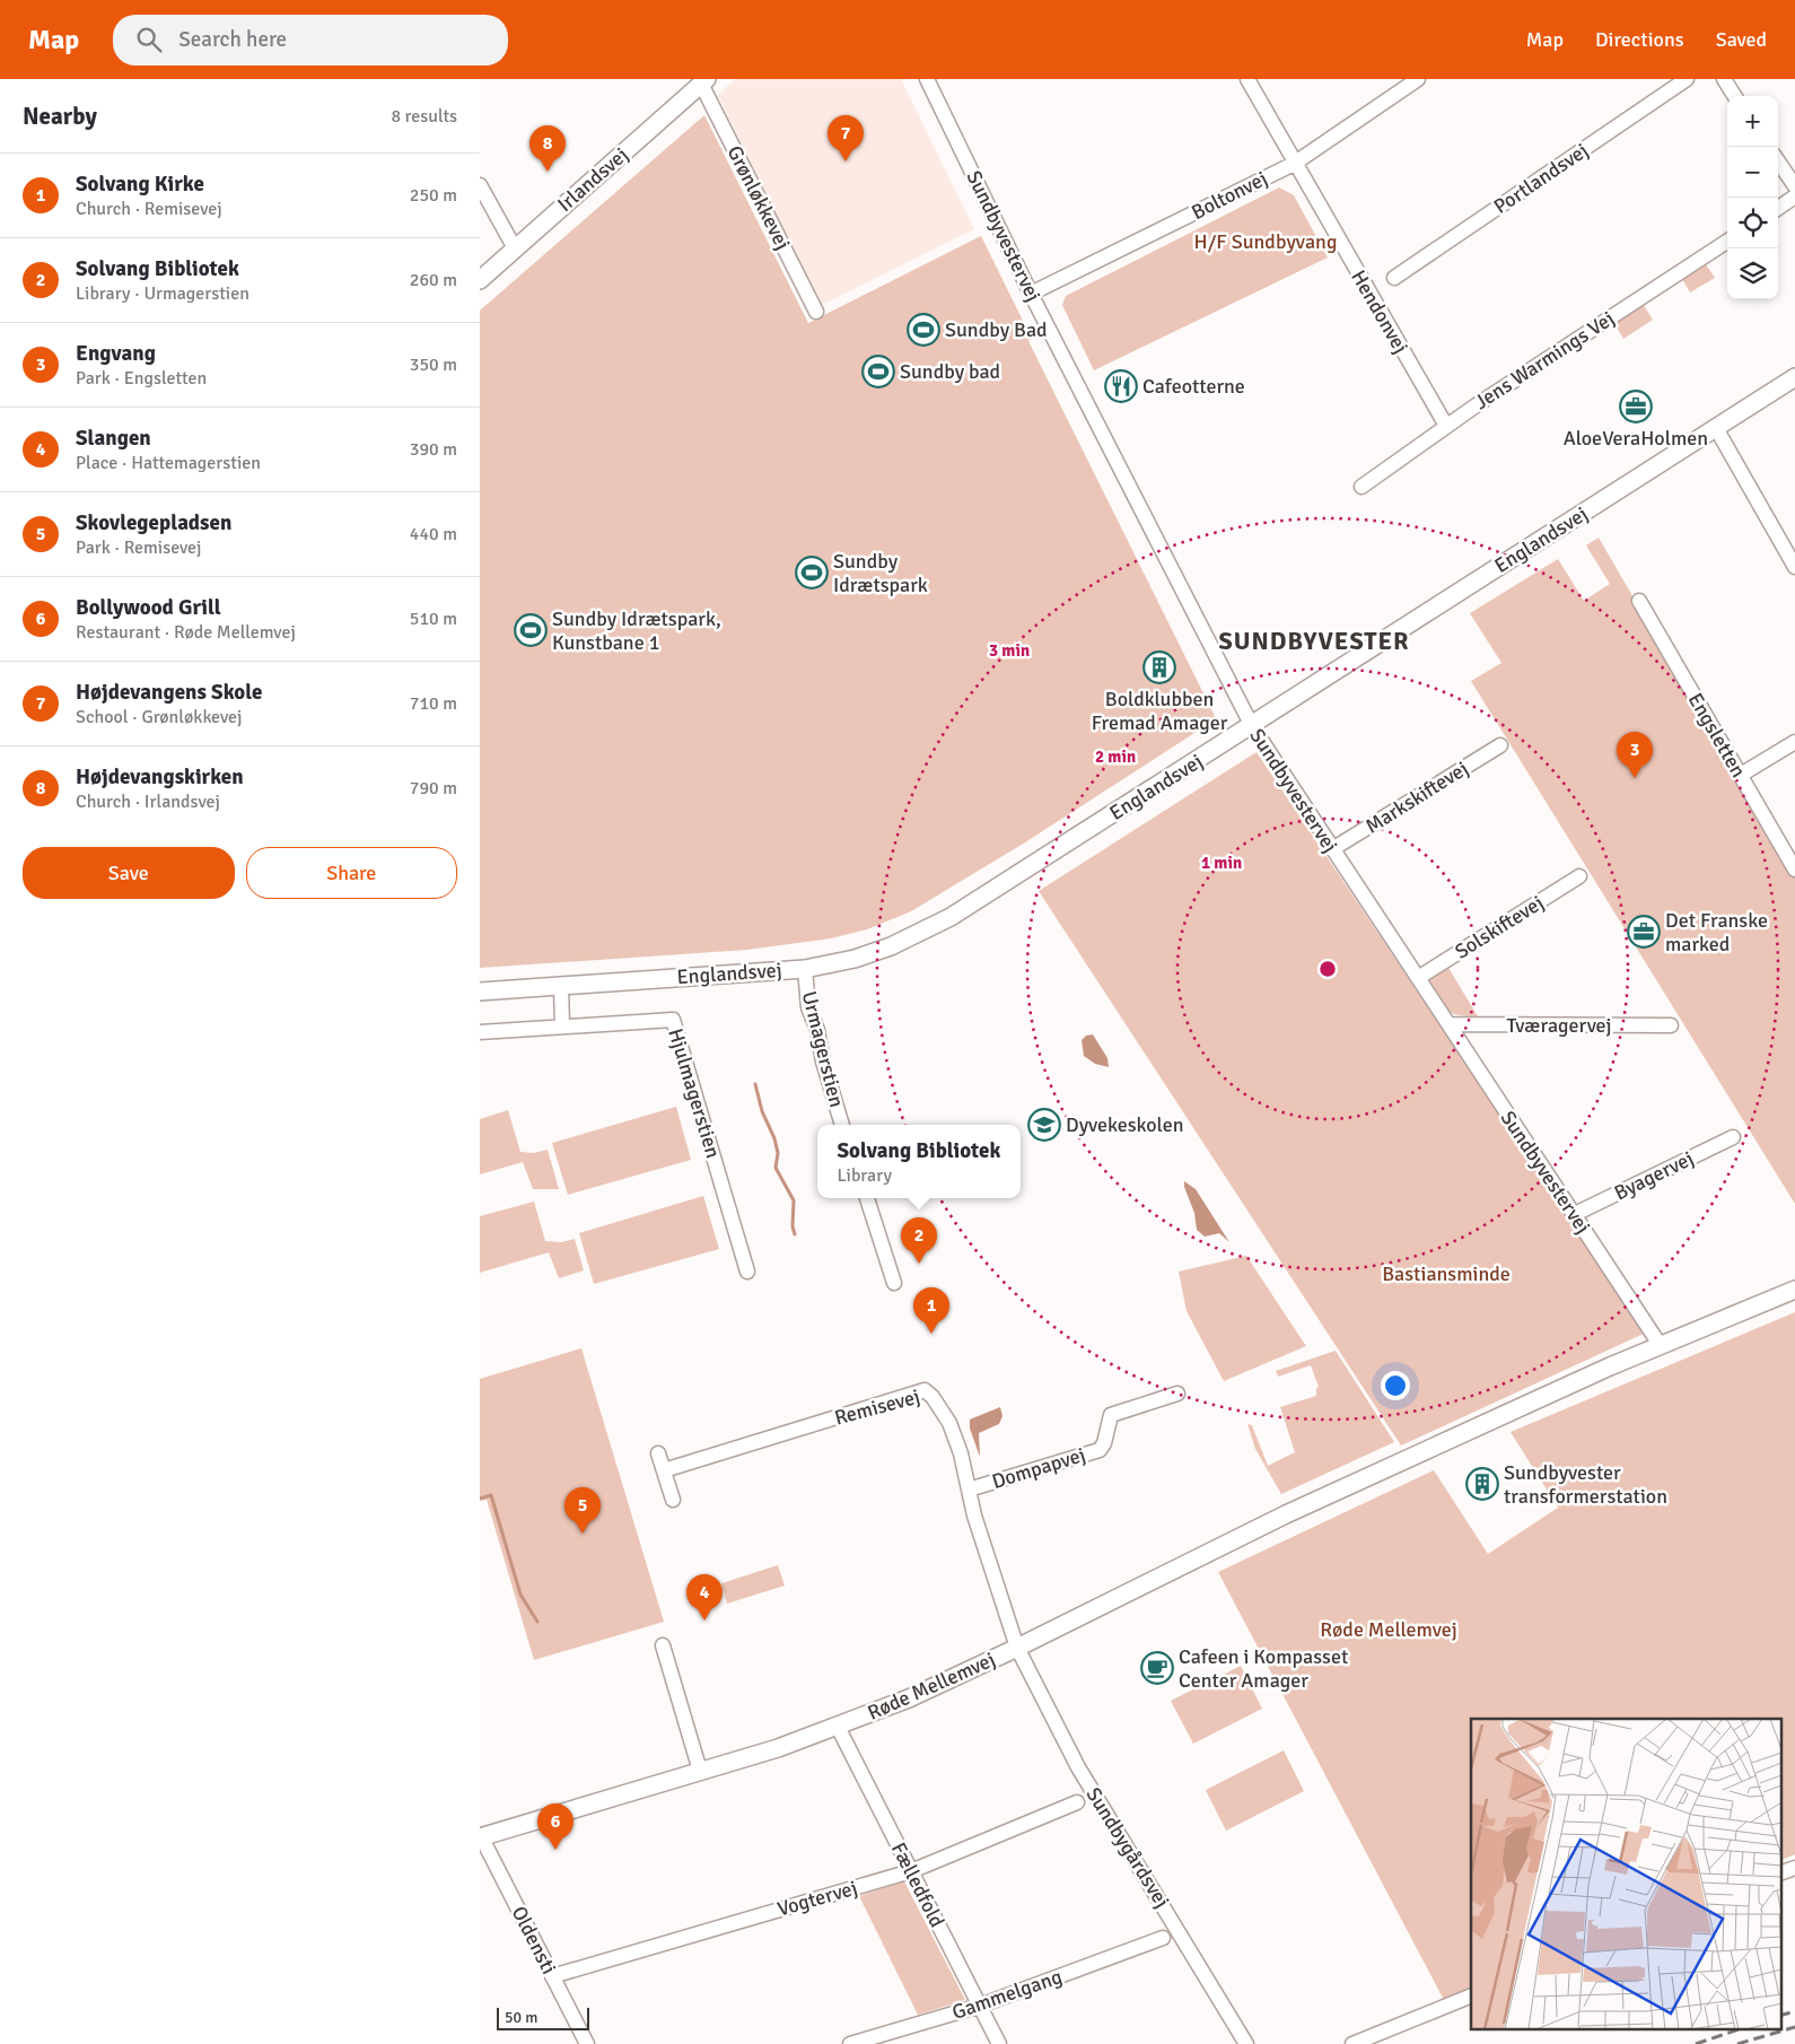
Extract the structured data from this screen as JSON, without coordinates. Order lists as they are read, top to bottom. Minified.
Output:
{"streets":{"street":["Portlandsvej","Irlandsvej","Boltonvej","Grønløkkevej","Sundbyvestervej","Hendonvej","Jens Warmings Vej","Englandsvej","Engsletten","Markskiftevej","Solskiftevej","Tværagervej","Urmagerstien","Hjulmagerstien","Byagervej","Remisevej","Dompapvej","Røde Mellemvej","Sundbygårdsvej","Fælledfold","Vogtervej","Oldensti","Gammelgang"]},"crossings":[["Irlandsvej","Grønløkkevej"],["Boltonvej","Sundbyvestervej"],["Boltonvej","Hendonvej"],["Sundbyvestervej","Englandsvej"],["Sundbyvestervej","Markskiftevej"],["Sundbyvestervej","Solskiftevej"],["Sundbyvestervej","Tværagervej"],["Sundbyvestervej","Byagervej"],["Sundbyvestervej","Røde Mellemvej"],["Hendonvej","Jens Warmings Vej"],["Englandsvej","Urmagerstien"],["Remisevej","Dompapvej"],["Remisevej","Røde Mellemvej"],["Remisevej","Sundbygårdsvej"],["Røde Mellemvej","Sundbygårdsvej"],["Røde Mellemvej","Fælledfold"],["Røde Mellemvej","Oldensti"],["Fælledfold","Vogtervej"],["Fælledfold","Gammelgang"],["Vogtervej","Oldensti"]],"districts":["SUNDBYVESTER"],"parks":["H/F Sundbyvang","Bastiansminde","Røde Mellemvej"],"places":{"sports":["Sundby Bad","Sundby bad","Sundby Idrætspark","Sundby Idrætspark, Kunstbane 1"],"restaurant":["Cafeotterne"],"office":["AloeVeraHolmen","Det Franske marked"],"building":["Boldklubben Fremad Amager","Sundbyvester transformerstation"],"school or university":["Dyvekeskolen"],"cafe":["Cafeen i Kompasset Center Amager"]},"scale_bar":"50 m","page":{"header":"Map","search":"Search here","nav":["Map","Directions","Saved"],"heading":["Nearby","8 results"],"map_buttons":["+","−"],"pins":["7","8","3","2","1","5","4","6"],"list":[{"mark":"1","name":"Solvang Kirke","note":"Church · Remisevej","value":"250 m"},{"mark":"2","name":"Solvang Bibliotek","note":"Library · Urmagerstien","value":"260 m"},{"mark":"3","name":"Engvang","note":"Park · Engsletten","value":"350 m"},{"mark":"4","name":"Slangen","note":"Place · Hattemagerstien","value":"390 m"},{"mark":"5","name":"Skovlegepladsen","note":"Park · Remisevej","value":"440 m"},{"mark":"6","name":"Bollywood Grill","note":"Restaurant · Røde Mellemvej","value":"510 m"},{"mark":"7","name":"Højdevangens Skole","note":"School · Grønløkkevej","value":"710 m"},{"mark":"8","name":"Højdevangskirken","note":"Church · Irlandsvej","value":"790 m"}],"buttons":["Save","Share"],"popup":["Solvang Bibliotek","Library"],"scale":"50 m"},"rings":["3 min","2 min","1 min"]}
